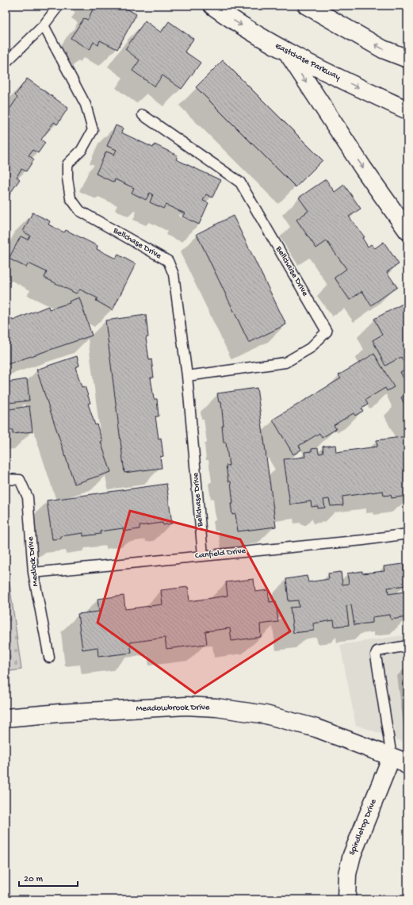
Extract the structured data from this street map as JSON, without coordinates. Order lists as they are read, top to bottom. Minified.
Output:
{"streets":{"street":["Eastchase Parkway","Meadowbrook Drive","Spindletop Drive"],"lane":["Bellchase Drive","Bellchaise Drive","Canfield Drive","Medlock Drive"]},"crossings":[["Bellchase Drive","Bellchaise Drive"],["Bellchase Drive","Canfield Drive"],["Canfield Drive","Medlock Drive"],["Meadowbrook Drive","Spindletop Drive"]],"scale_bar":"20 m"}
